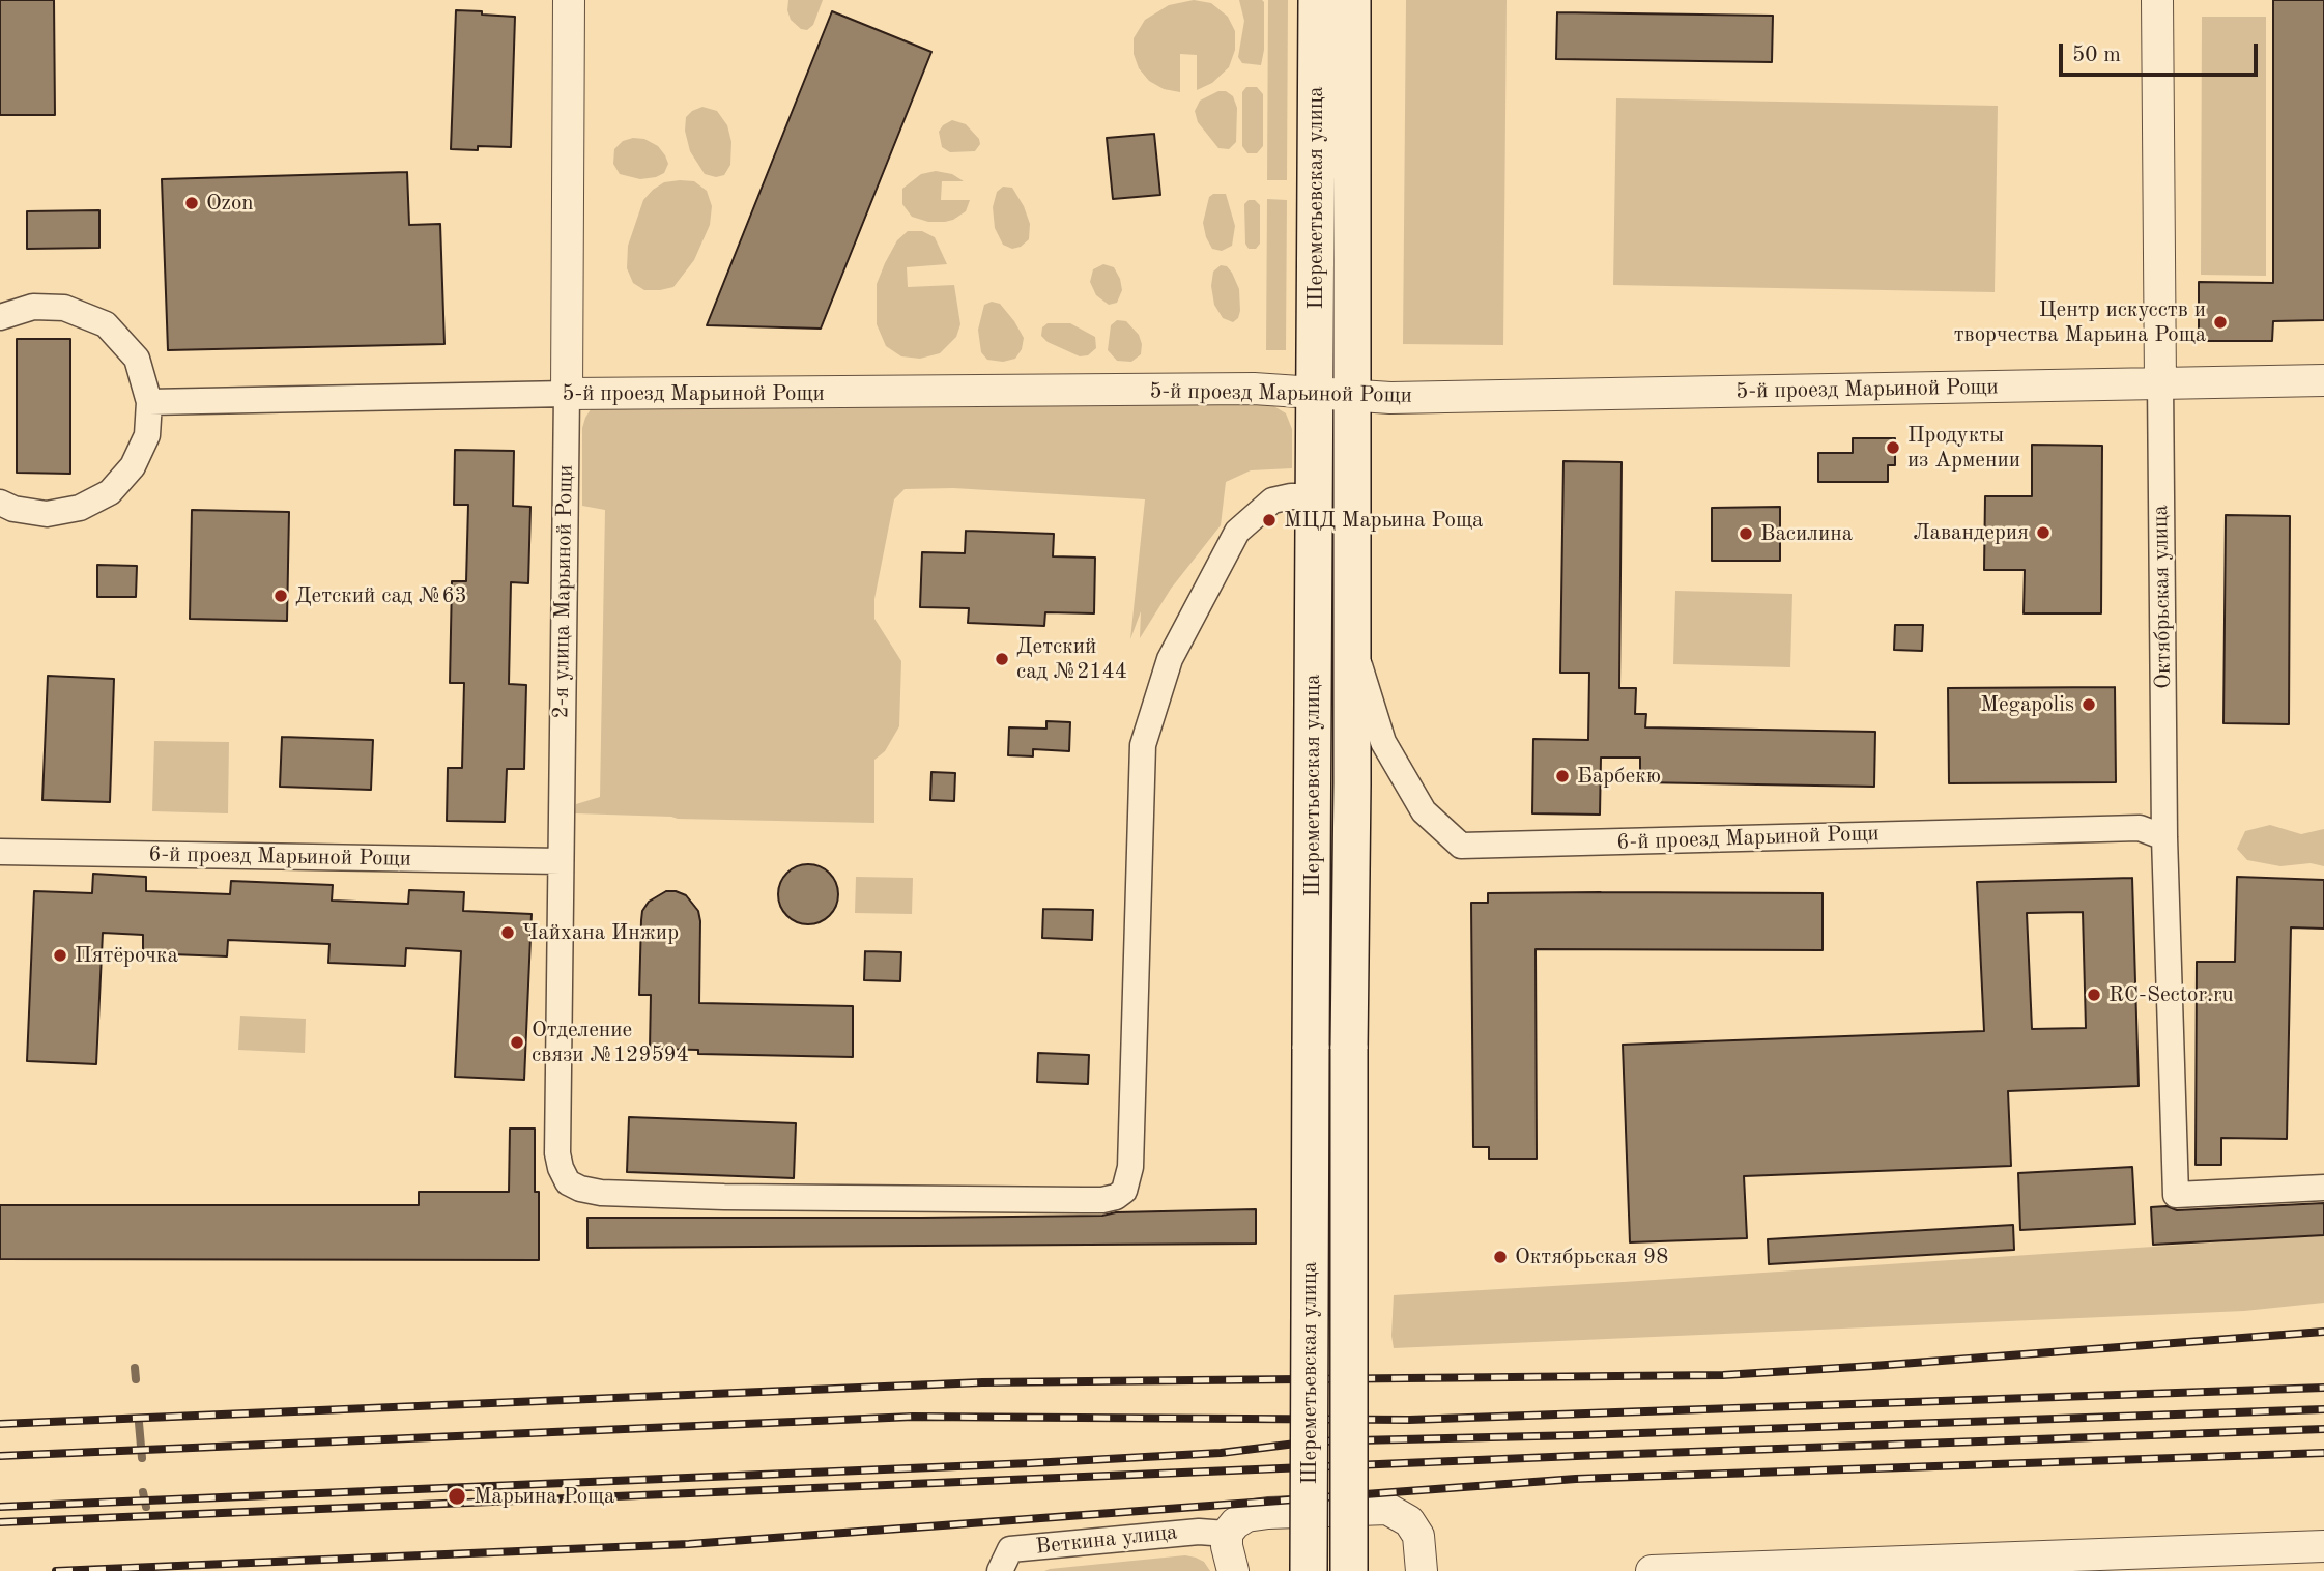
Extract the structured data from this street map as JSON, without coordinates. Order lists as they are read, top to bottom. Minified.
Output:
{"streets":{"main road":["Шереметьевская улица"],"street":["5-й проезд Марьиной Рощи","2-я улица Марьиной Рощи","Октябрьская улица","6-й проезд Марьиной Рощи","Веткина улица"]},"crossings":[["Шереметьевская улица","5-й проезд Марьиной Рощи"],["Шереметьевская улица","2-я улица Марьиной Рощи"],["Шереметьевская улица","6-й проезд Марьиной Рощи"],["5-й проезд Марьиной Рощи","2-я улица Марьиной Рощи"],["5-й проезд Марьиной Рощи","Октябрьская улица"],["2-я улица Марьиной Рощи","6-й проезд Марьиной Рощи"],["Октябрьская улица","6-й проезд Марьиной Рощи"]],"places":["Ozon","Центр искусств и творчества Марьина Роща","Продукты из Армении","МЦД Марьина Роща","Лавандерия","Василина","Детский сад №63","Детский сад №2144","Megapolis","Барбекю","Чайхана Инжир","Пятёрочка","RC-Sector.ru","Отделение связи №129594","Октябрьская 98","Марьина Роща"],"scale_bar":"50 m"}
